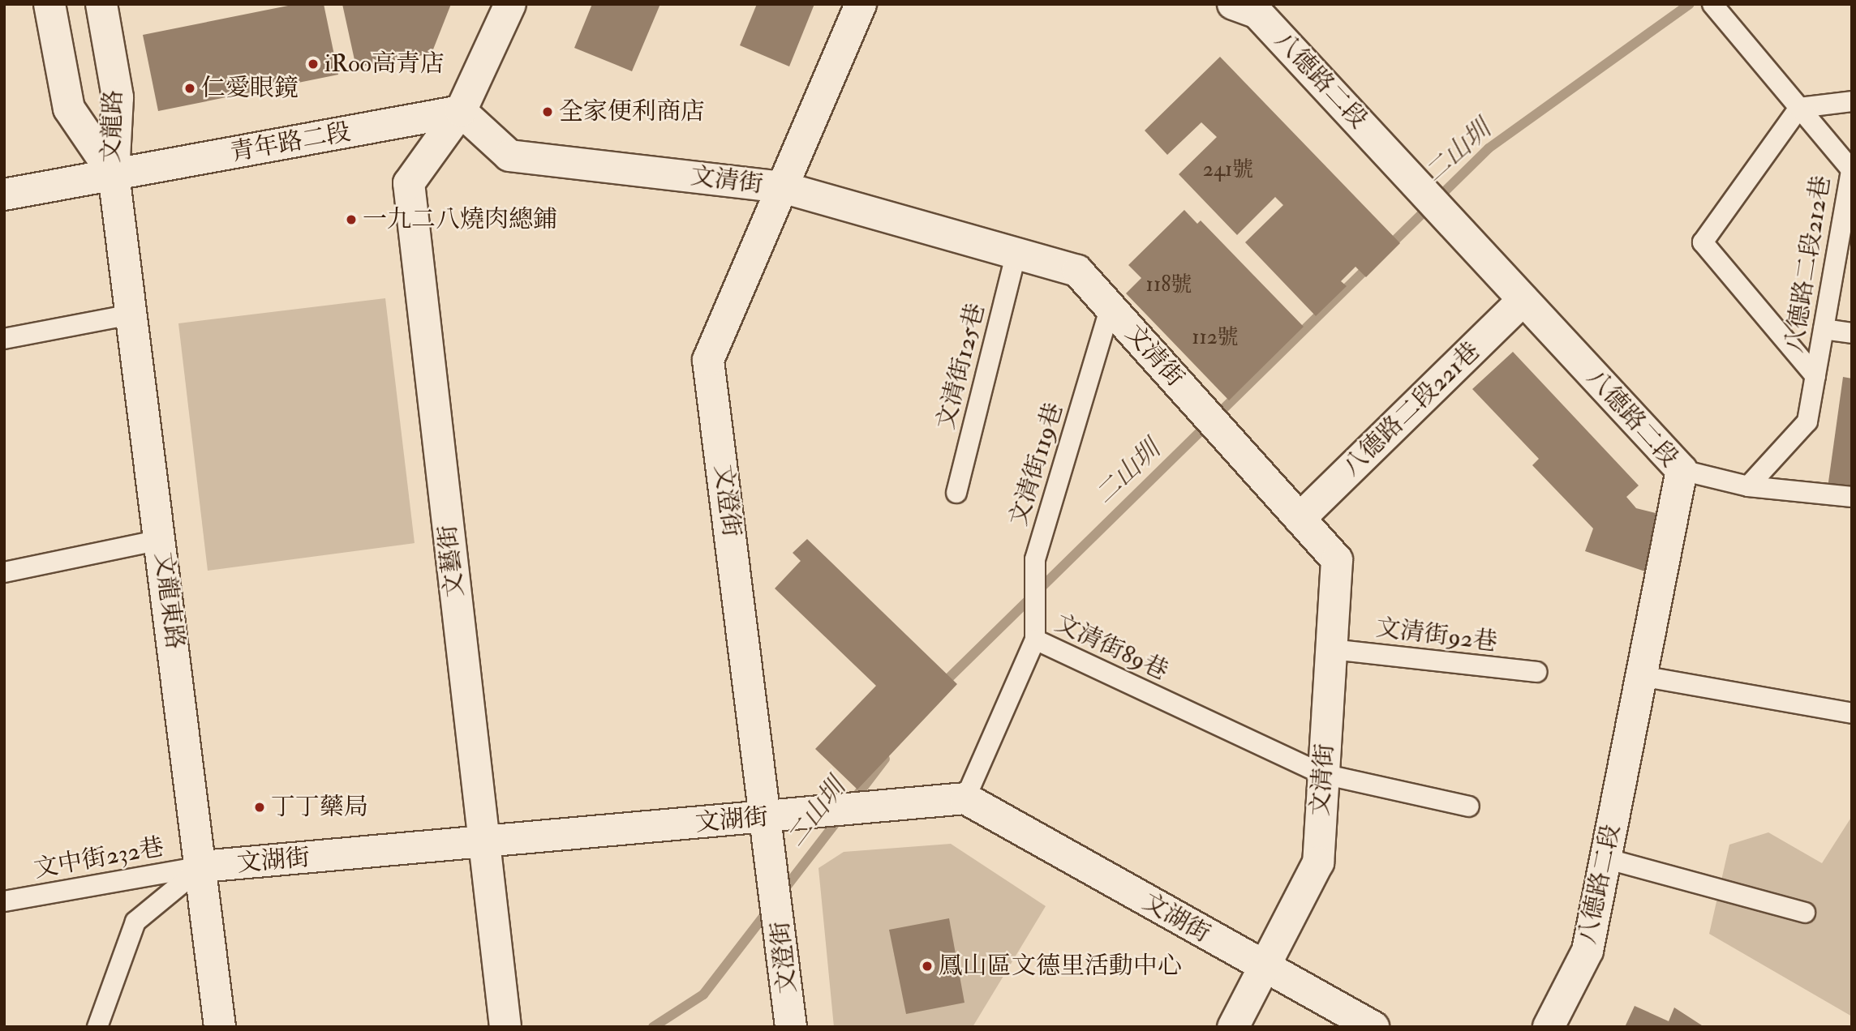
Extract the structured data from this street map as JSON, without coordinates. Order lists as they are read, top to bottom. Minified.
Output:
{"streets":{"street":["八德路二段","文龍路","青年路二段","文清街","八德路二段221巷","文澄街","文藝街","文龍東路","文湖街"],"lane":["八德路二段212巷","文清街125巷","文清街119巷","文清街92巷","文清街89巷","文中街232巷"]},"crossings":[["八德路二段","八德路二段221巷"],["文龍路","青年路二段"],["文龍路","文龍東路"],["青年路二段","文清街"],["青年路二段","文藝街"],["青年路二段","文龍東路"],["文清街","文清街125巷"],["文清街","八德路二段221巷"],["文清街","文清街119巷"],["文清街","文澄街"],["文清街","文藝街"],["文清街","文清街92巷"],["文清街","文清街89巷"],["文清街","文湖街"],["文清街119巷","文清街89巷"],["文澄街","文湖街"],["文藝街","文湖街"],["文龍東路","文湖街"],["文龍東路","文中街232巷"],["文清街89巷","文湖街"],["文湖街","文中街232巷"]],"water":["二山圳"],"places":["iRoo高青店","仁愛眼鏡","全家便利商店","一九二八燒肉總鋪","丁丁藥局","鳳山區文德里活動中心"],"house_numbers":["241號","118號","112號"]}
